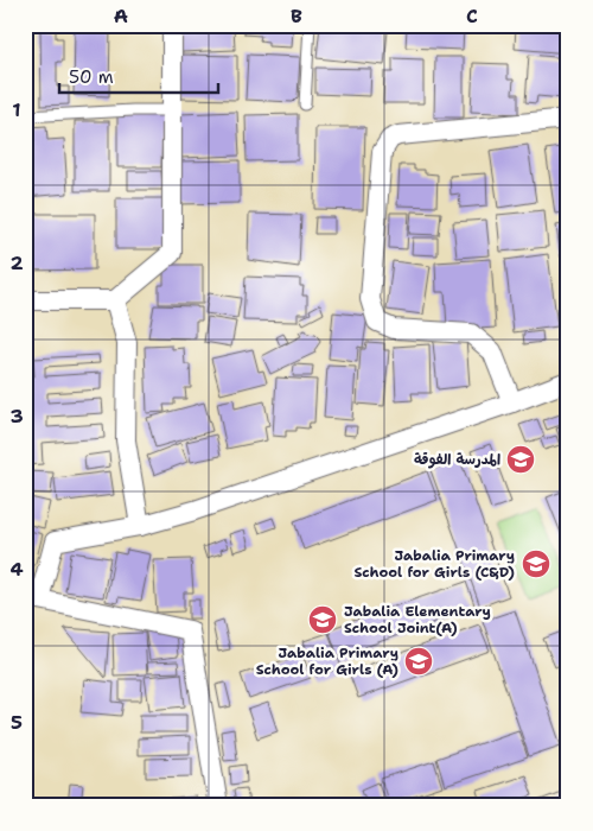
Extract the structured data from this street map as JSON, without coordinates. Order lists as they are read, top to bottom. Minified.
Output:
{"places":{"school or university":["المدرسة الفوقة","Jabalia Primary School for Girls (C&D)","Jabalia Elementary School Joint(A)","Jabalia Primary School for Girls (A)"]},"scale_bar":"50 m","grid":{"columns":["A","B","C"],"rows":["1","2","3","4","5"]}}
